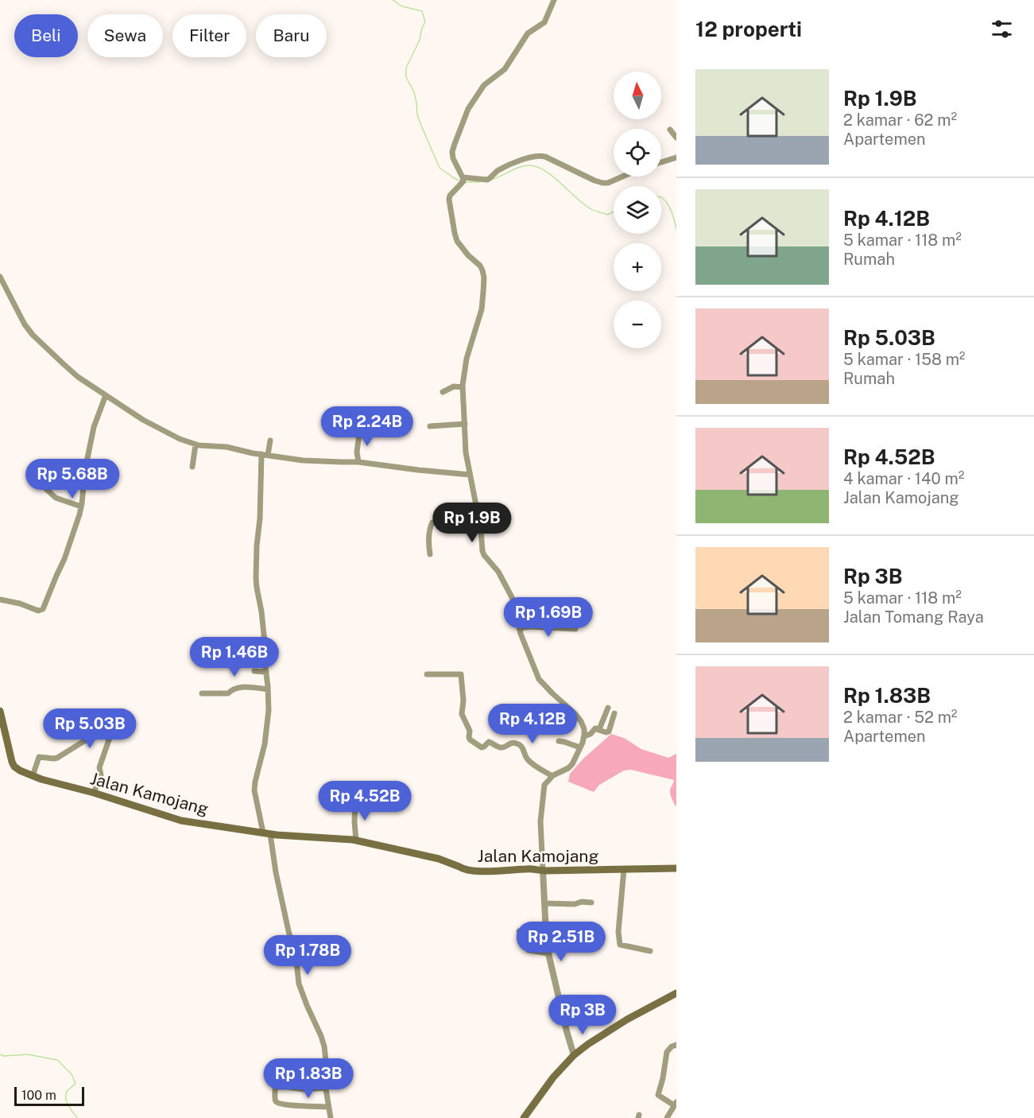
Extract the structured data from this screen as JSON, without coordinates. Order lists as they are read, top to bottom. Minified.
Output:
{"streets":{"main road":["Jalan Kamojang"]},"scale_bar":"100 m","north":"top","page":{"heading":"12 properti","chip":["Beli","Sewa","Filter","Baru"],"list":[{"name":"Rp 1.9B","note":"2 kamar · 62 m² · Apartemen"},{"name":"Rp 4.12B","note":"5 kamar · 118 m² · Rumah"},{"name":"Rp 5.03B","note":"5 kamar · 158 m² · Rumah"},{"name":"Rp 4.52B","note":"4 kamar · 140 m² · Jalan Kamojang"},{"name":"Rp 3B","note":"5 kamar · 118 m² · Jalan Tomang Raya"},{"name":"Rp 1.83B","note":"2 kamar · 52 m² · Apartemen"}],"map_buttons":["+","−"],"price":["Rp 2.24B","Rp 5.68B","Rp 1.9B","Rp 1.69B","Rp 1.46B","Rp 4.12B","Rp 5.03B","Rp 4.52B","Rp 2.51B","Rp 1.78B","Rp 3B","Rp 1.83B"],"scale":"100 m"}}
